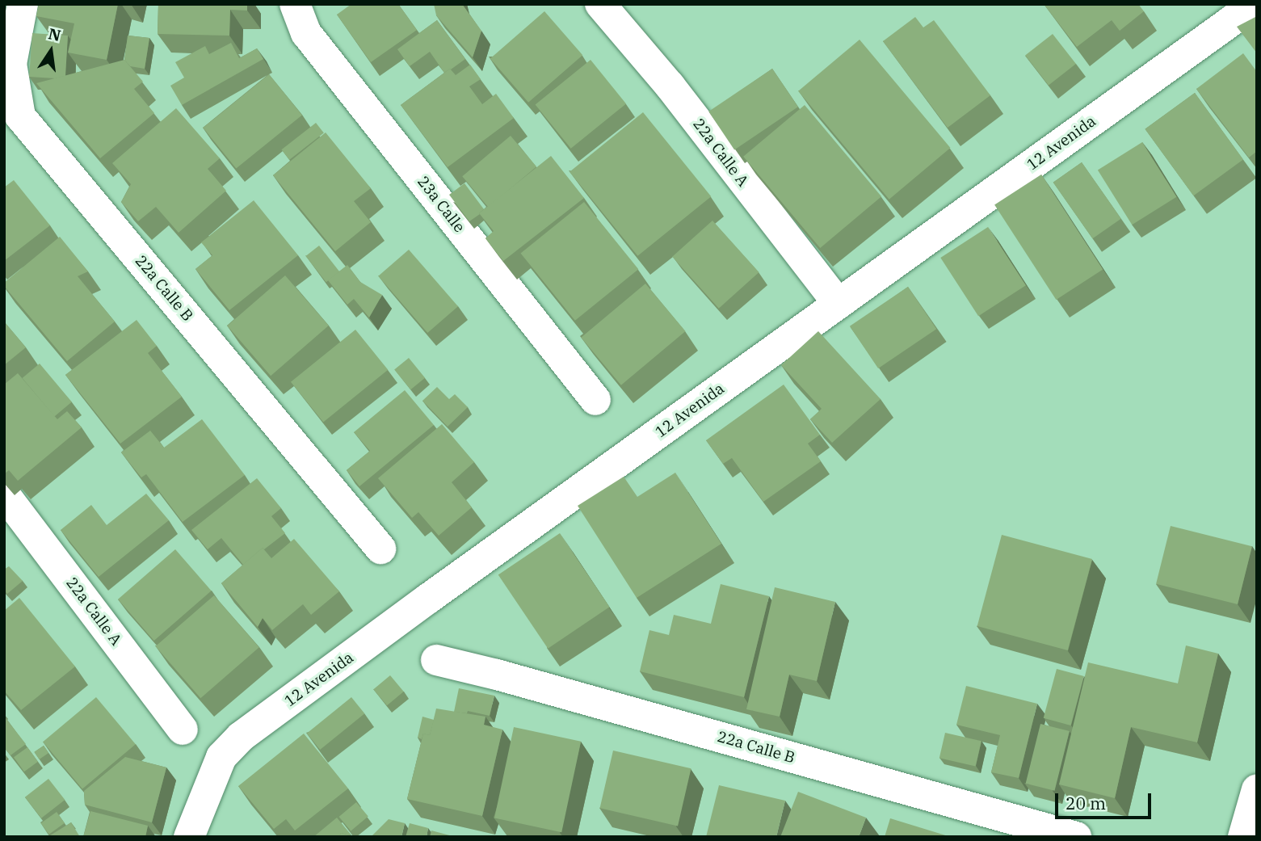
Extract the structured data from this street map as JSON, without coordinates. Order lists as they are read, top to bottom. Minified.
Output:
{"streets":{"street":["12 Avenida","22a Calle A","23a Calle","22a Calle B"]},"crossings":[["12 Avenida","22a Calle A"]],"scale_bar":"20 m","north":"top"}
